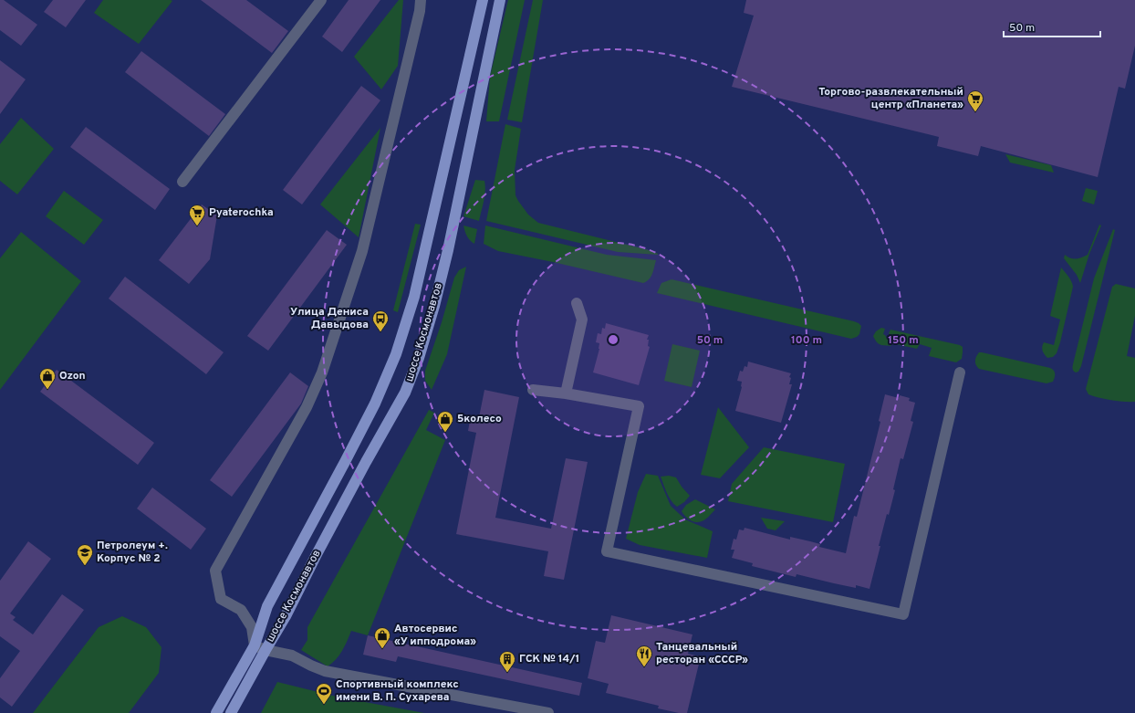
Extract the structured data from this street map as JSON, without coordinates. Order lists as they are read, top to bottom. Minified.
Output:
{"streets":{"main road":["шоссе Космонавтов"]},"places":{"supermarket":["Торгово-развлекательный центр «Планета»","Pyaterochka"],"bus stop":["Улица Дениса Давыдова"],"shop":["Ozon","5колесо","Автосервис «У ипподрома»"],"school or university":["Петролеум +. Корпус № 2"],"restaurant":["Танцевальный ресторан «СССР»"],"building":["ГСК № 14/1"],"sports":["Спортивный комплекс имени В. П. Сухарева"]},"scale_bar":"50 m","rings":["50 m","100 m","150 m"]}
